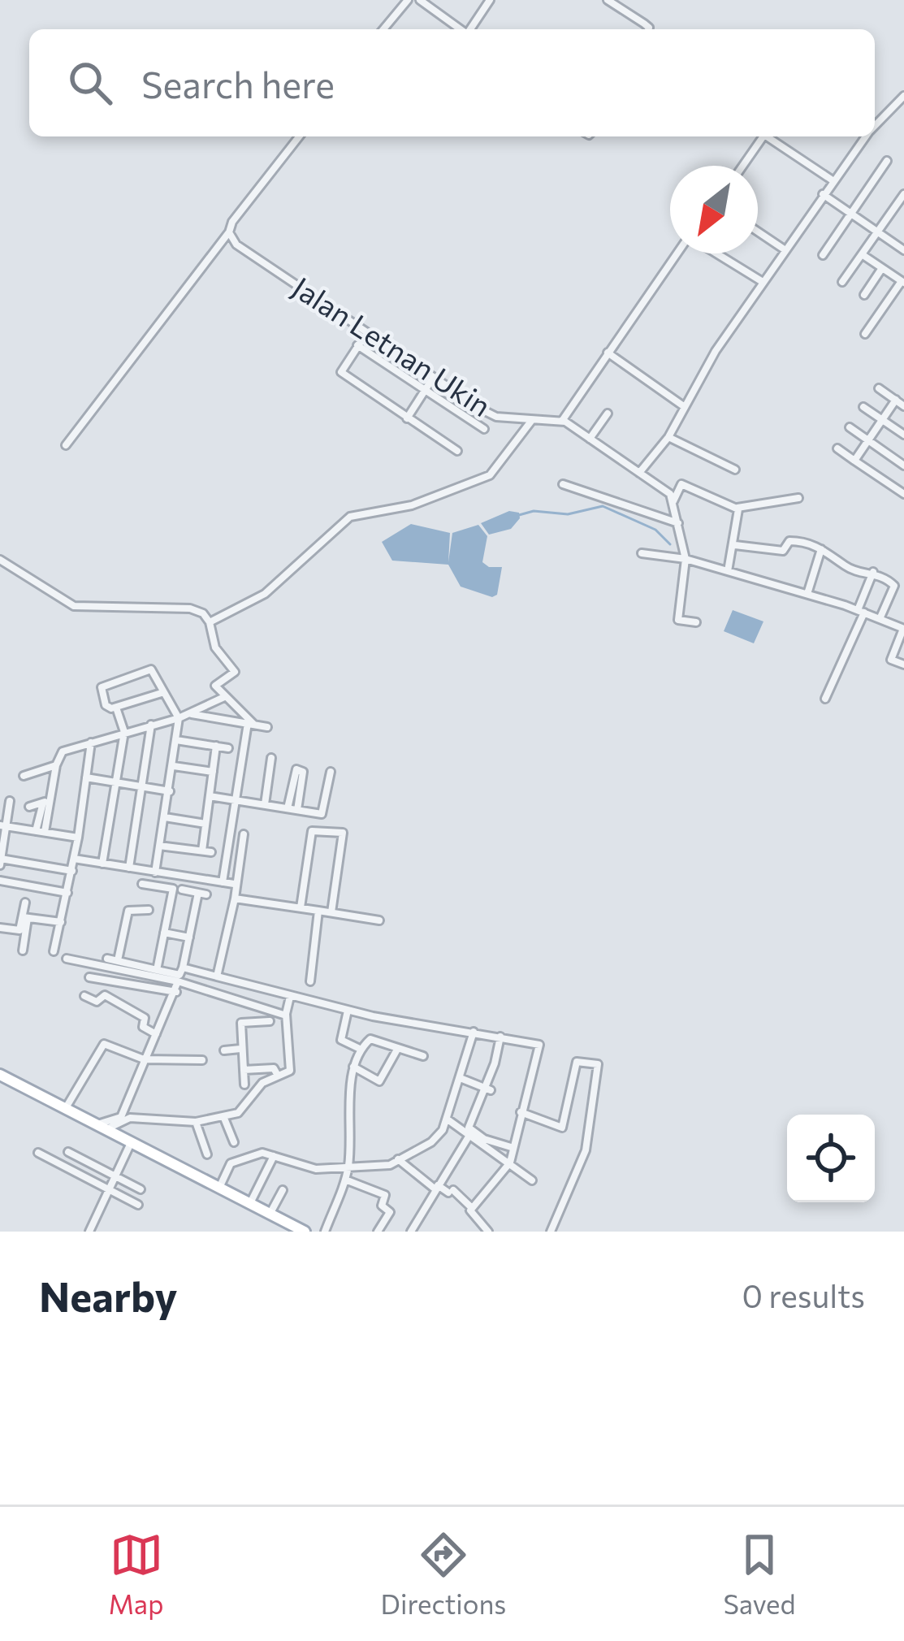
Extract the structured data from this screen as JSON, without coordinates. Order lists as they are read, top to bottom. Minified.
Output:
{"streets":{"street":["Jalan Letnan Ukin"]},"north":"bottom left","page":{"search":"Search here","heading":["Nearby","0 results"],"nav":["Map","Directions","Saved"]}}
